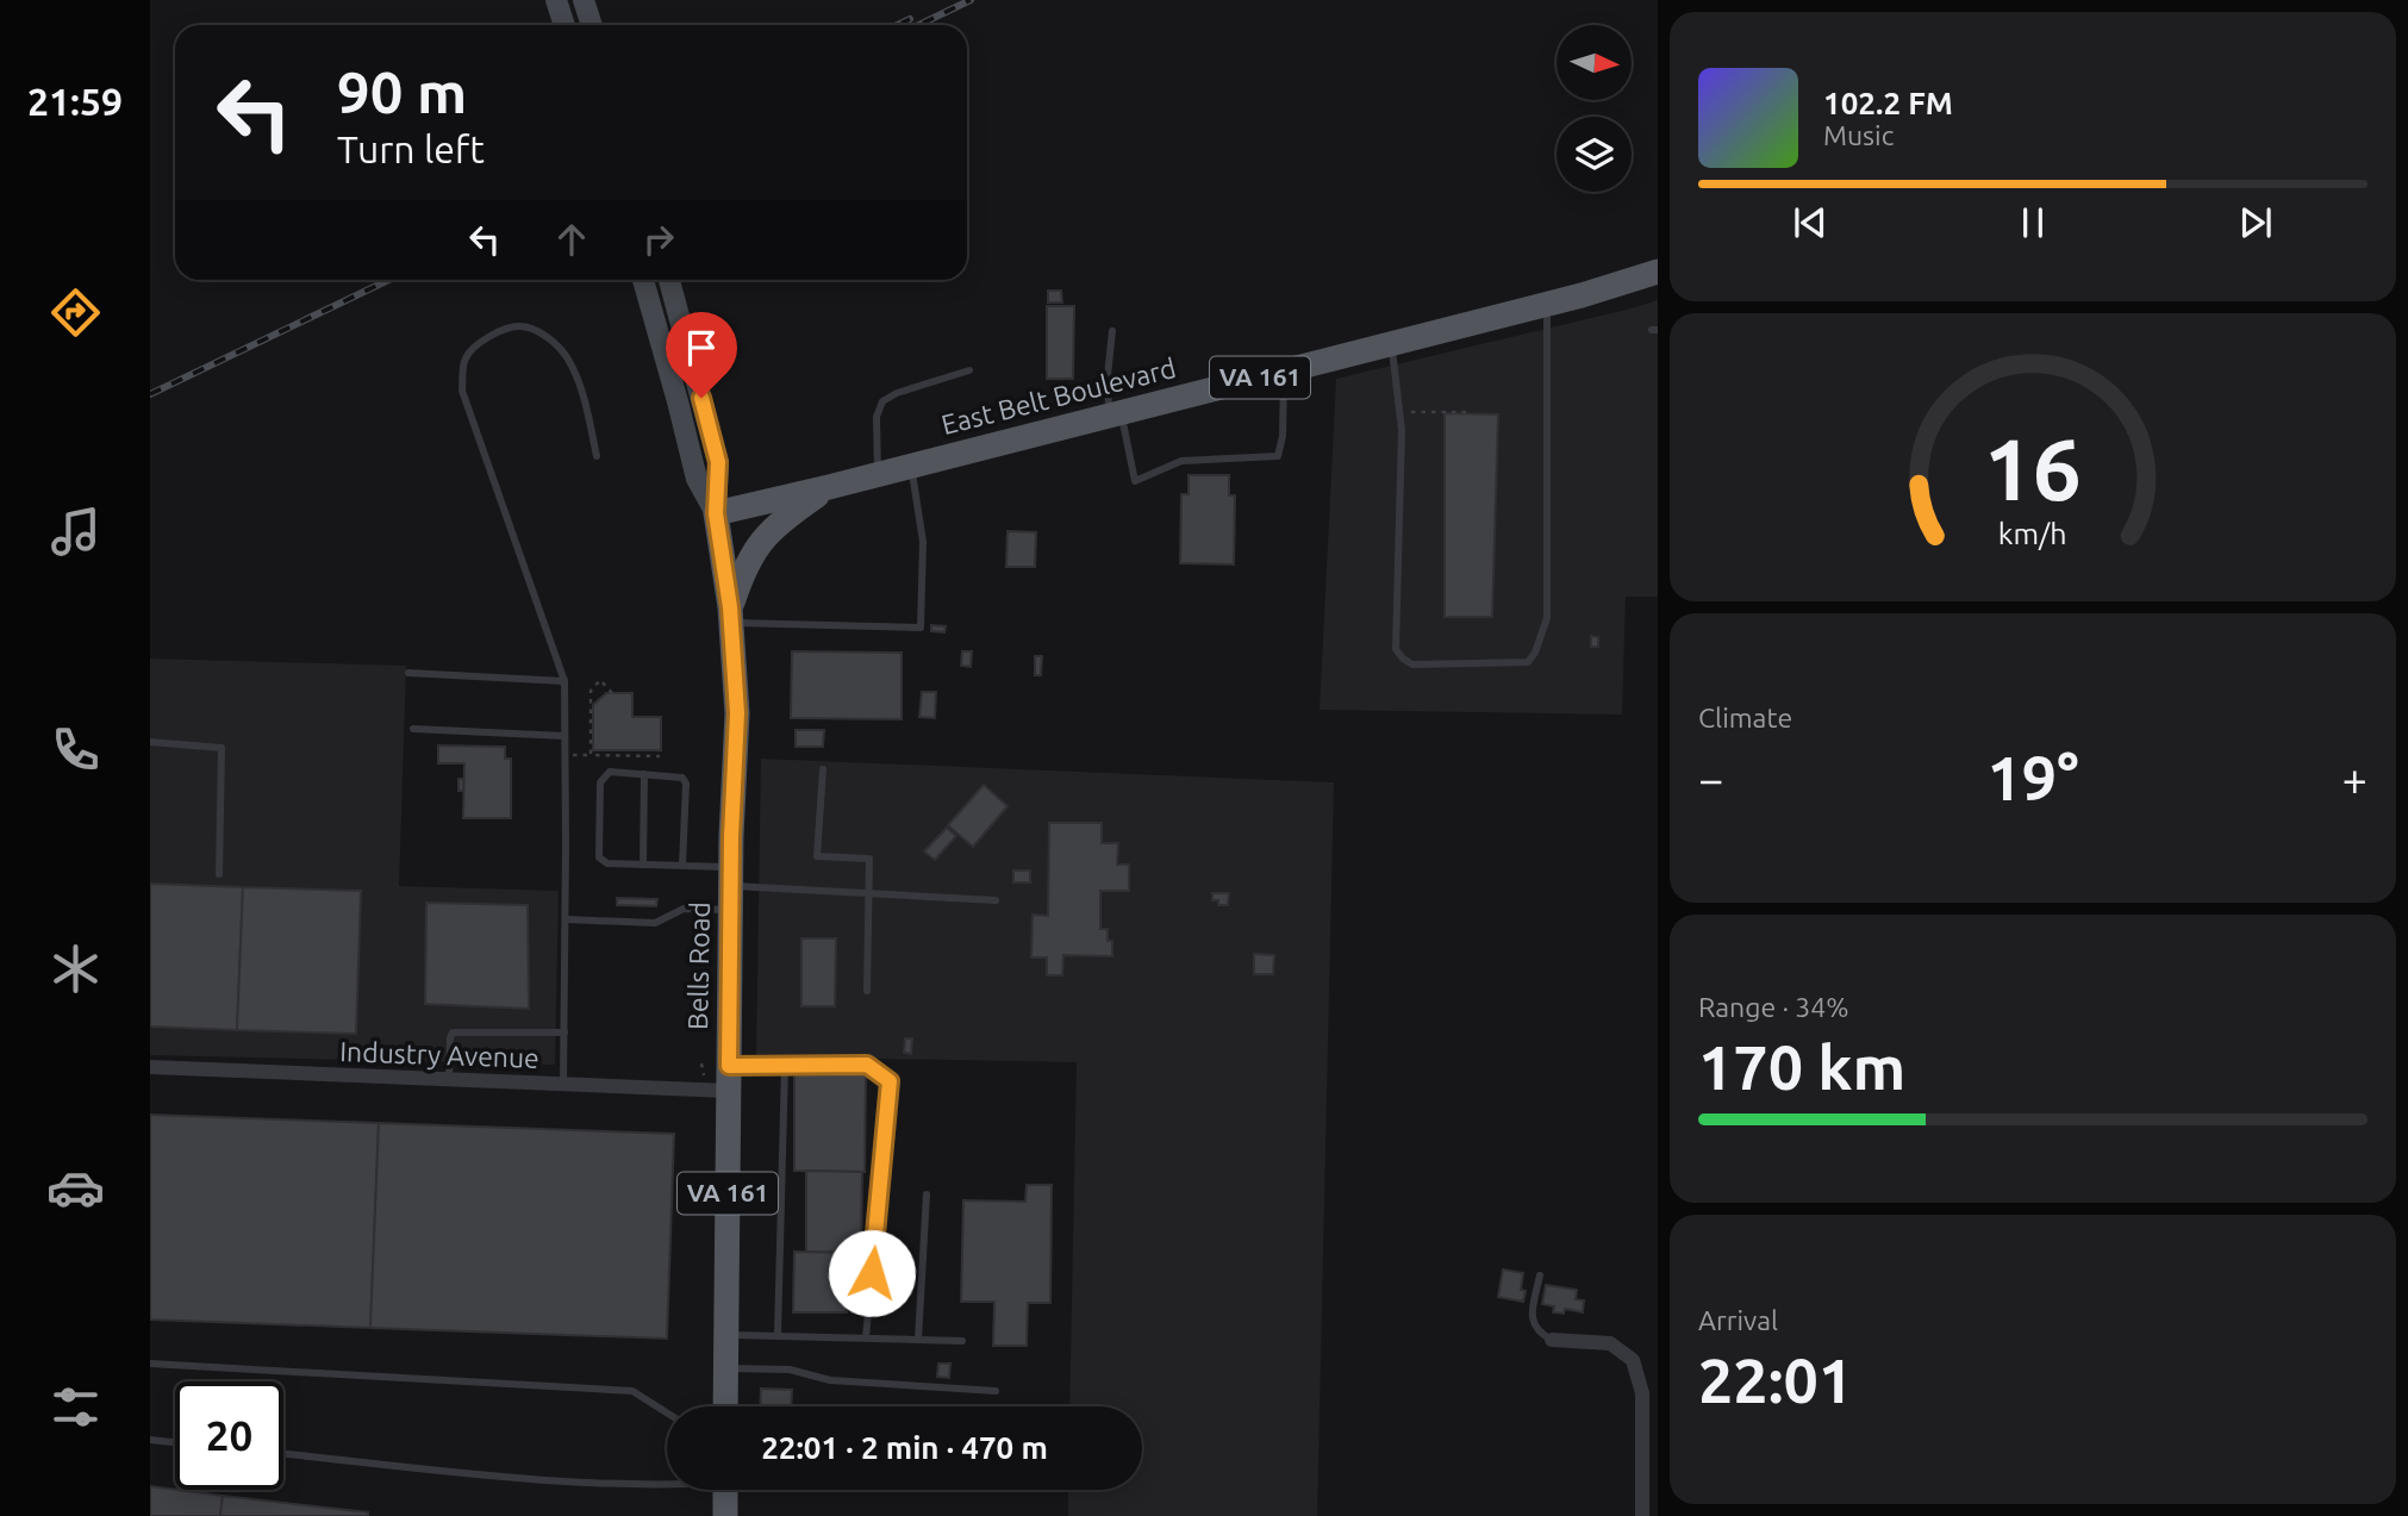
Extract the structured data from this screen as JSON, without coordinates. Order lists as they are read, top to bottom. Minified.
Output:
{"streets":{"main road":["VA 161","East Belt Boulevard","Bells Road"],"street":["Industry Avenue"]},"crossings":[["VA 161","East Belt Boulevard"],["VA 161","Bells Road"],["East Belt Boulevard","Bells Road"],["Bells Road","Industry Avenue"]],"north":"right","page":{"tabs":"21:59","turn":["90 m","Turn left"],"song":["102.2 FM","Music"],"tile":["Climate",["Range · 34%","170 km"],["Arrival","22:01"]],"heat":["−","19°","+"],"limit":"20","trip":"22:01 · 2 min · 470 m","gauge":["16","km/h"]}}
